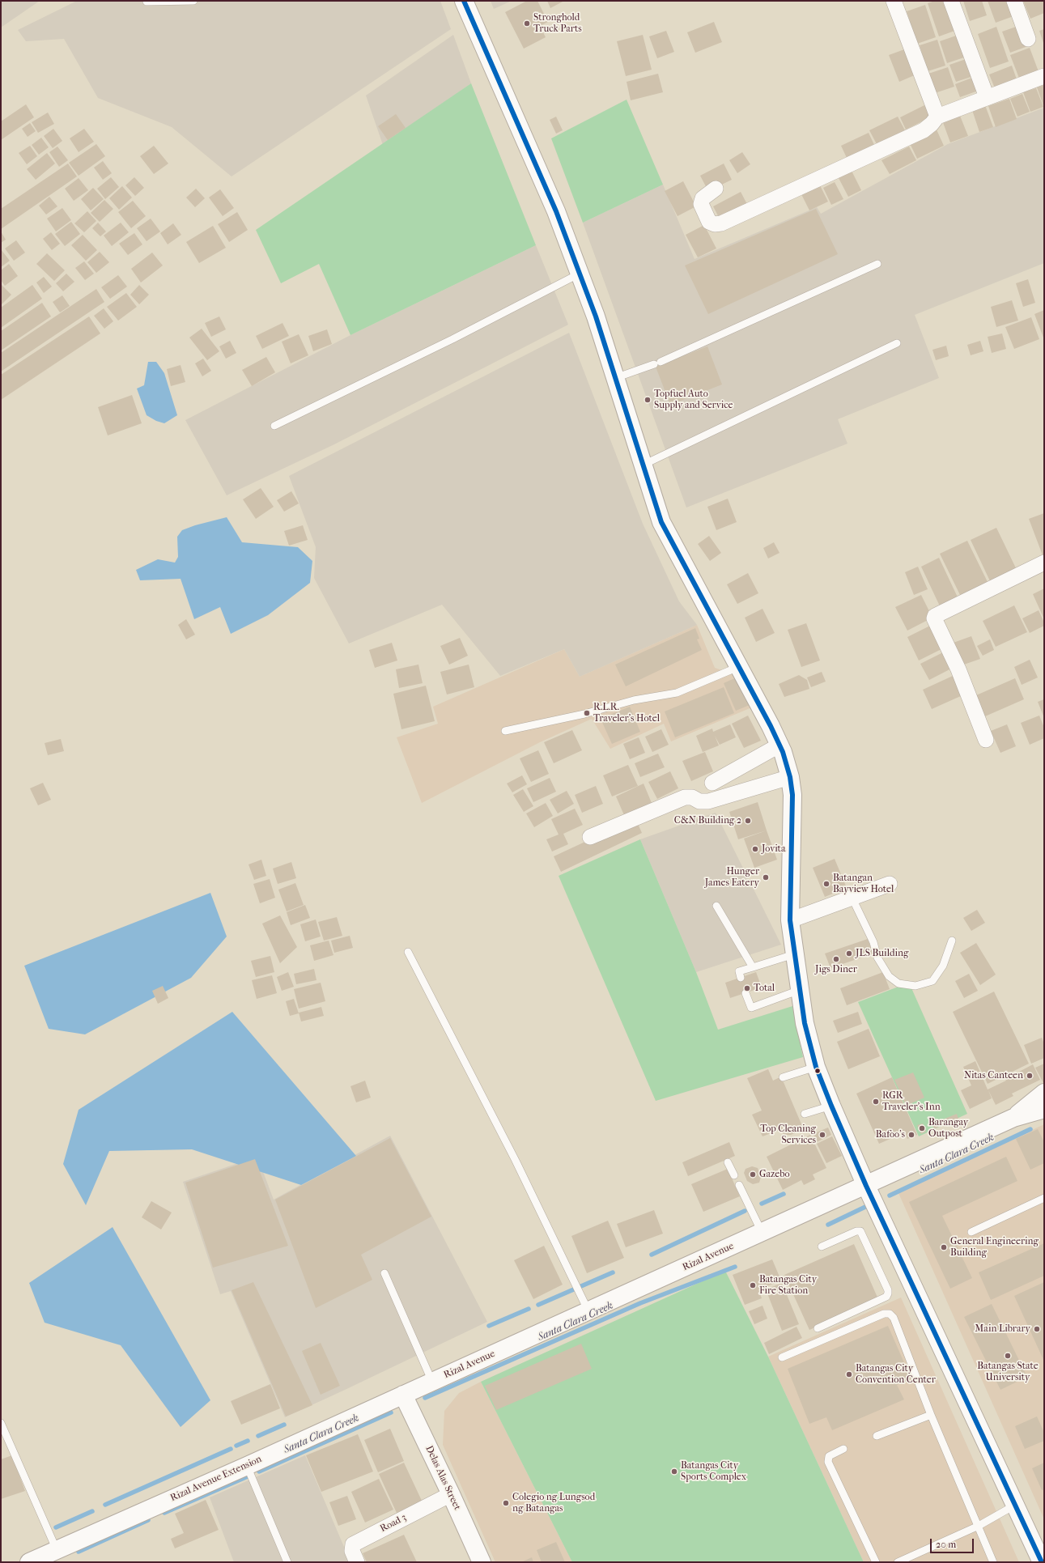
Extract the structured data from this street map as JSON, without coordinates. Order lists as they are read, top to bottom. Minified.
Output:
{"streets":{"main road":["Rizal Avenue","Delas Alas Street","Rizal Avenue Extension"],"street":["Road 3"]},"crossings":[["Rizal Avenue","Delas Alas Street"],["Rizal Avenue","Rizal Avenue Extension"],["Delas Alas Street","Rizal Avenue Extension"],["Delas Alas Street","Road 3"]],"water":["Santa Clara Creek"],"places":["Stronghold Truck Parts","Topfuel Auto Supply and Service","R.L.R. Traveler's Hotel","C&N Building 2","Jovita","Hunger James Eatery","Batangan Bayview Hotel","JLS Building","Jigs Diner","Total","Nitas Canteen","RGR Traveler's Inn","Barangay Outpost","Top Cleaning Services","Bafoo's","Gazebo","General Engineering Building","Batangas City Fire Station","Main Library","Batangas State University","Batangas City Convention Center","Batangas City Sports Complex","Colegio ng Lungsod ng Batangas"],"scale_bar":"20 m"}
